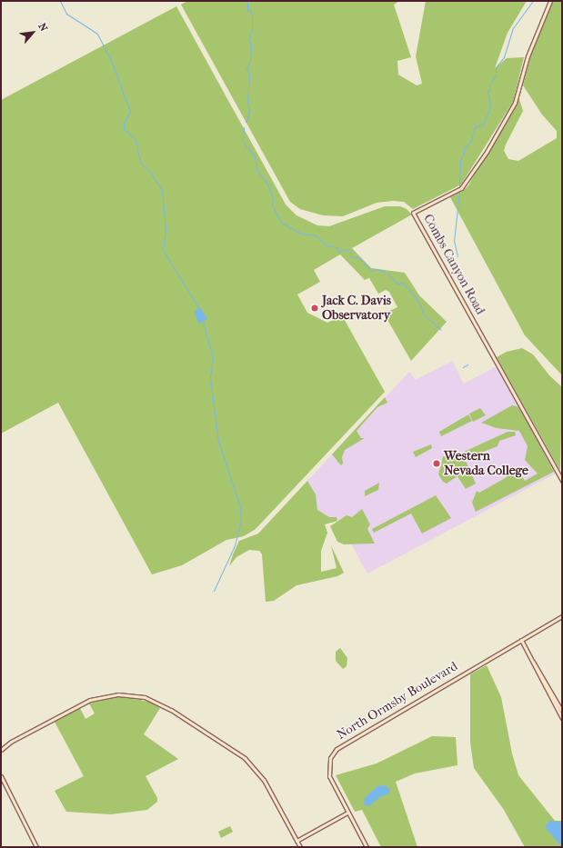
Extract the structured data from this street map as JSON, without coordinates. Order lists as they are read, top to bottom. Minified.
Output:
{"streets":{"street":["Combs Canyon Road","North Ormsby Boulevard"]},"places":["Jack C. Davis Observatory","Western Nevada College"],"north":"top right"}
